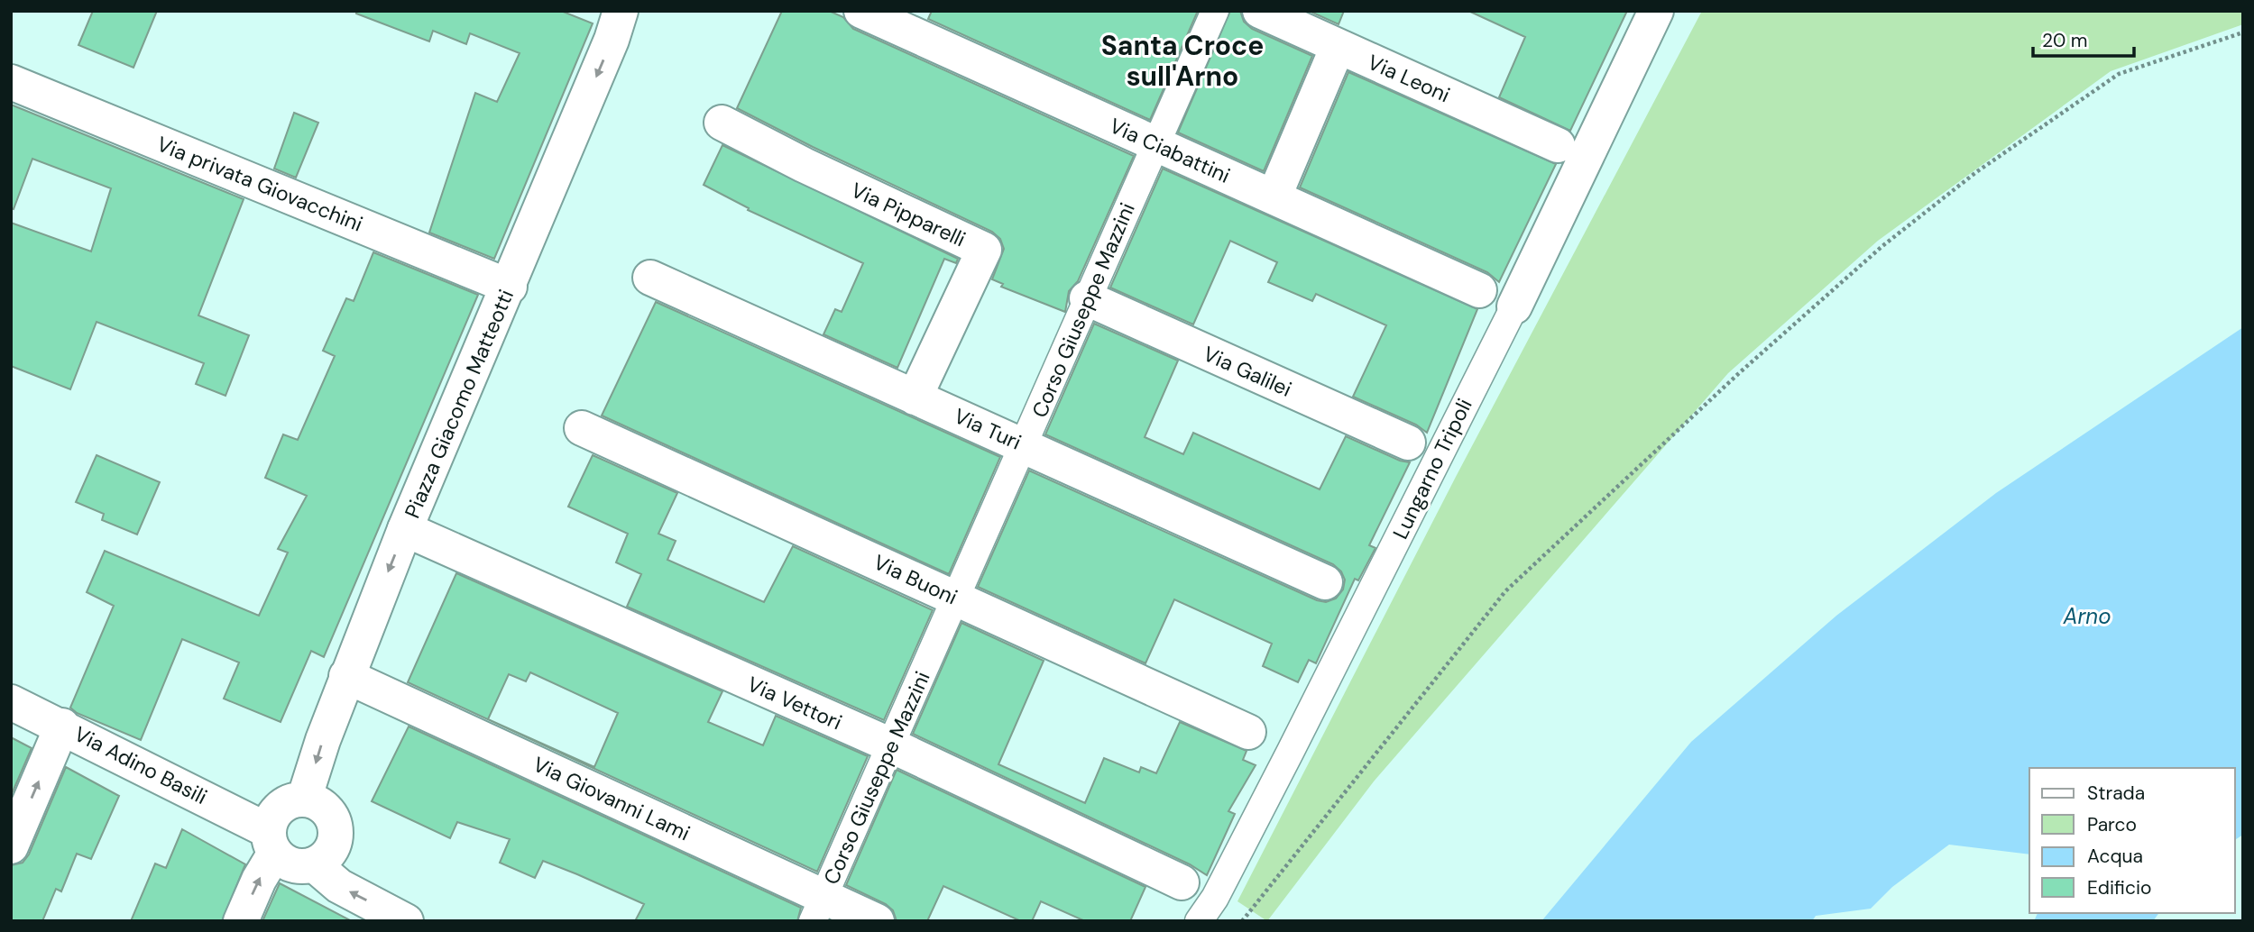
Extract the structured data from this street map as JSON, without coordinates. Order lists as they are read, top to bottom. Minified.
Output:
{"streets":{"street":["Via Leoni","Via Ciabattini","Via privata Giovacchini","Via Pipparelli","Corso Giuseppe Mazzini","Via Galilei","Piazza Giacomo Matteotti","Via Turi","Lungarno Tripoli","Via Buoni","Via Vettori","Via Adino Basili","Via Giovanni Lami"]},"crossings":[["Via Ciabattini","Corso Giuseppe Mazzini"],["Via privata Giovacchini","Piazza Giacomo Matteotti"],["Via Pipparelli","Via Turi"],["Corso Giuseppe Mazzini","Via Galilei"],["Corso Giuseppe Mazzini","Via Turi"],["Corso Giuseppe Mazzini","Via Buoni"],["Corso Giuseppe Mazzini","Via Vettori"],["Corso Giuseppe Mazzini","Via Giovanni Lami"],["Piazza Giacomo Matteotti","Via Vettori"],["Piazza Giacomo Matteotti","Via Adino Basili"],["Piazza Giacomo Matteotti","Via Giovanni Lami"]],"one_way":["Piazza Giacomo Matteotti"],"districts":["Santa Croce sull'Arno"],"water":["Arno"],"legend":["Strada","Parco","Acqua","Edificio"],"scale_bar":"20 m"}
